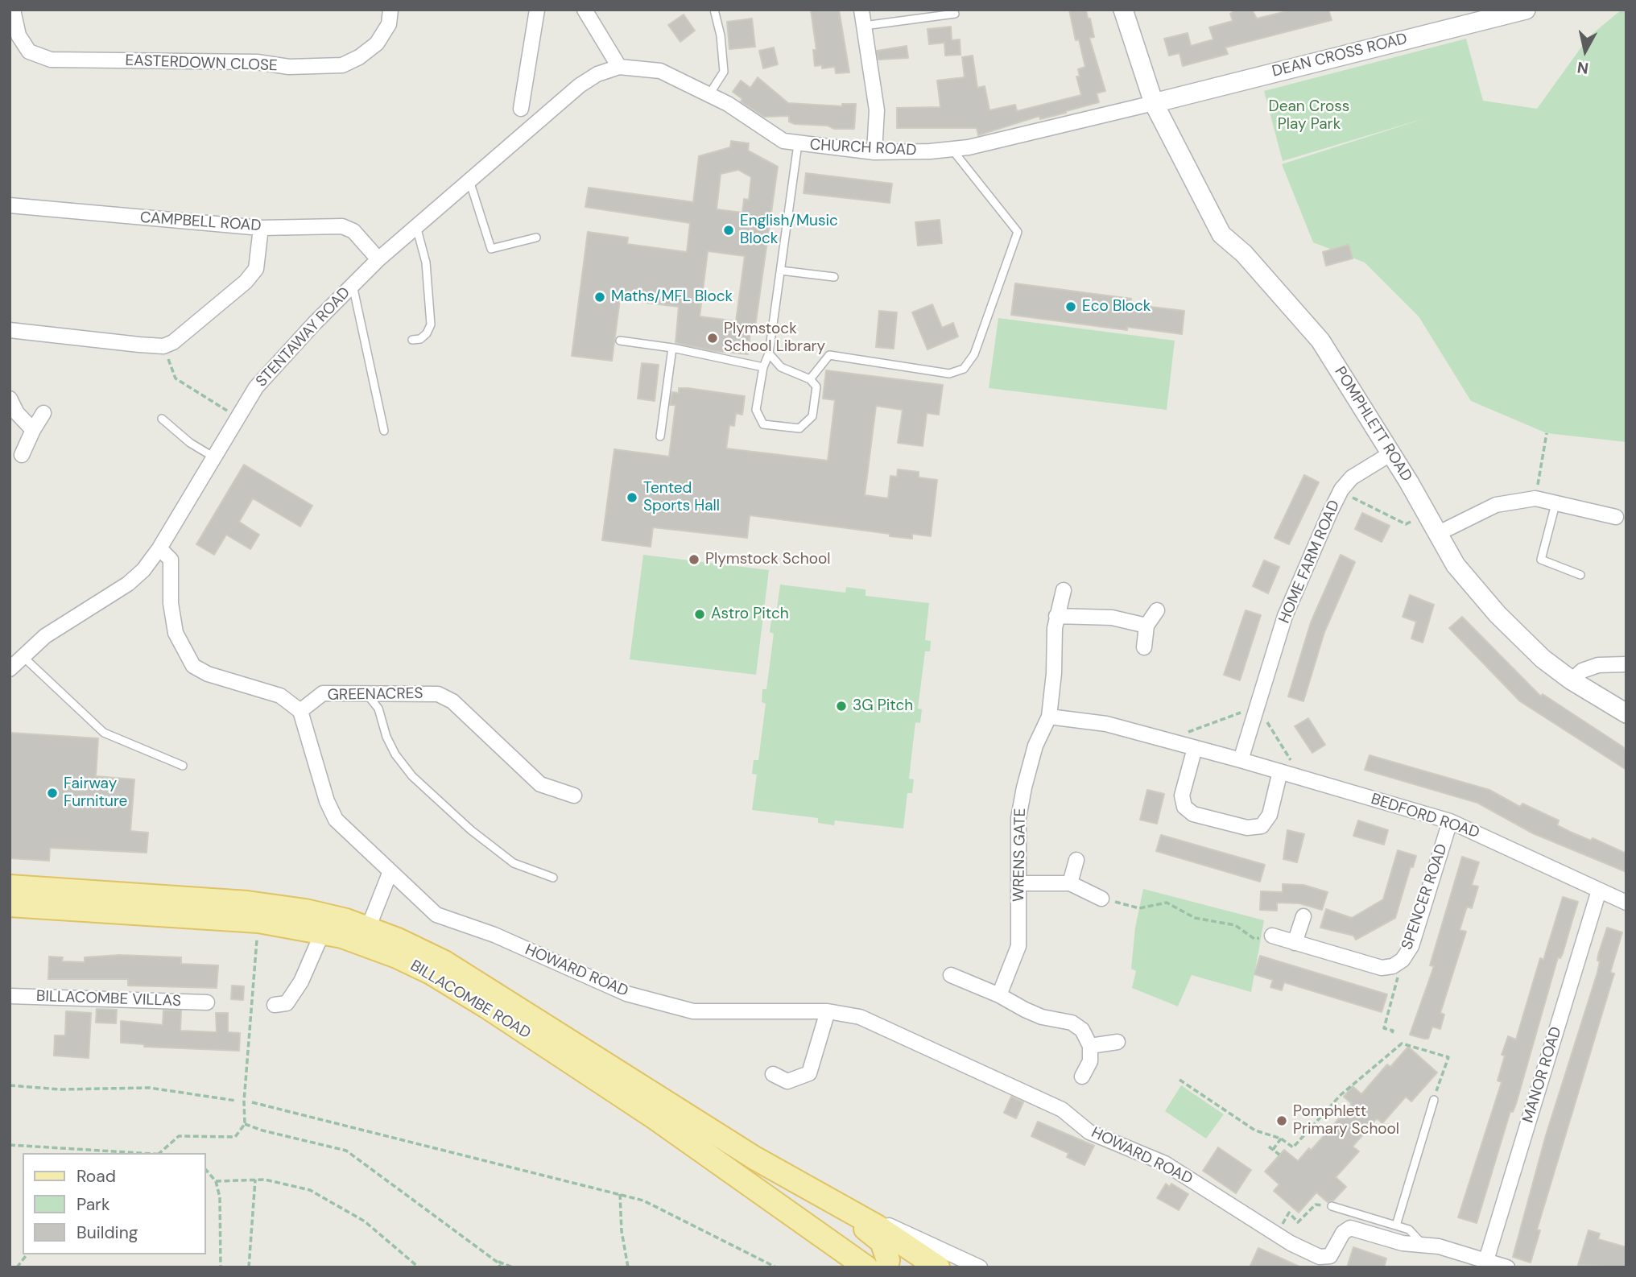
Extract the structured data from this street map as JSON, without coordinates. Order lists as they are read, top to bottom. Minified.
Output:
{"streets":{"main road":["BILLACOMBE ROAD"],"street":["DEAN CROSS ROAD","EASTERDOWN CLOSE","CHURCH ROAD","CAMPBELL ROAD","STENTAWAY ROAD","POMPHLETT ROAD","HOME FARM ROAD","GREENACRES","BEDFORD ROAD","WRENS GATE","SPENCER ROAD","HOWARD ROAD","BILLACOMBE VILLAS","MANOR ROAD"]},"crossings":[["DEAN CROSS ROAD","CHURCH ROAD"],["DEAN CROSS ROAD","POMPHLETT ROAD"],["CHURCH ROAD","STENTAWAY ROAD"],["CHURCH ROAD","POMPHLETT ROAD"],["CAMPBELL ROAD","STENTAWAY ROAD"],["POMPHLETT ROAD","HOME FARM ROAD"],["HOME FARM ROAD","BEDFORD ROAD"],["BEDFORD ROAD","WRENS GATE"],["BEDFORD ROAD","SPENCER ROAD"],["BEDFORD ROAD","MANOR ROAD"],["HOWARD ROAD","MANOR ROAD"]],"parks":["Dean Cross Play Park"],"places":["English/Music Block","Maths/MFL Block","Eco Block","Plymstock School Library","Tented Sports Hall","Plymstock School","Astro Pitch","3G Pitch","Fairway Furniture","Pomphlett Primary School"],"legend":["Road","Park","Building"],"north":"bottom"}
